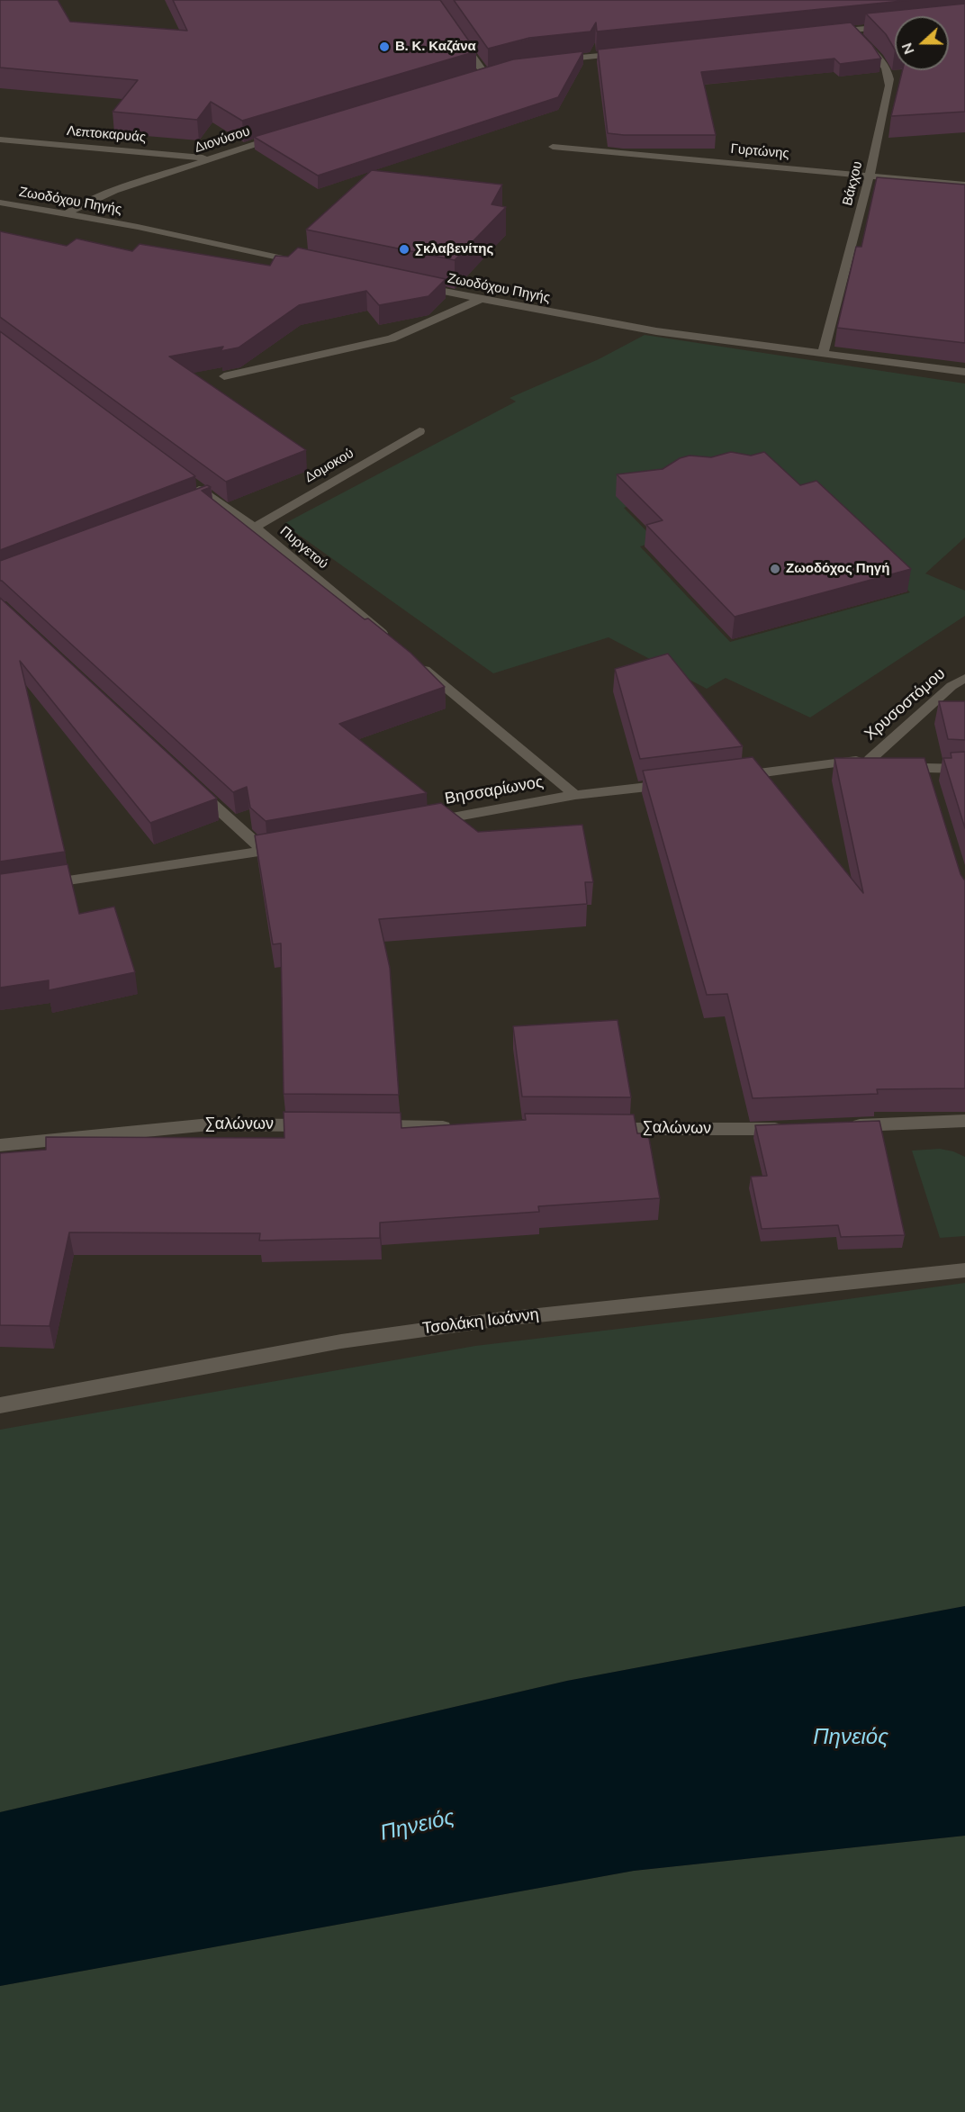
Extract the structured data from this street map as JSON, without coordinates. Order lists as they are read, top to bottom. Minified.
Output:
{"streets":{"street":["Λεπτοκαρυάς","Διονύσου","Γυρτώνης","Βάκχου","Ζωοδόχου Πηγής","Δομοκού","Πυργετού","Χρυσοστόμου","Βησσαρίωνος","Σαλώνων","Τσολάκη Ιωάννη"]},"crossings":[["Λεπτοκαρυάς","Διονύσου"],["Διονύσου","Ζωοδόχου Πηγής"],["Γυρτώνης","Βάκχου"],["Βάκχου","Ζωοδόχου Πηγής"],["Δομοκού","Πυργετού"]],"water":["Πηνειός"],"places":["Β. Κ. Καζάνα","Σκλαβενίτης","Ζωοδόχος Πηγή"],"north":"left"}
